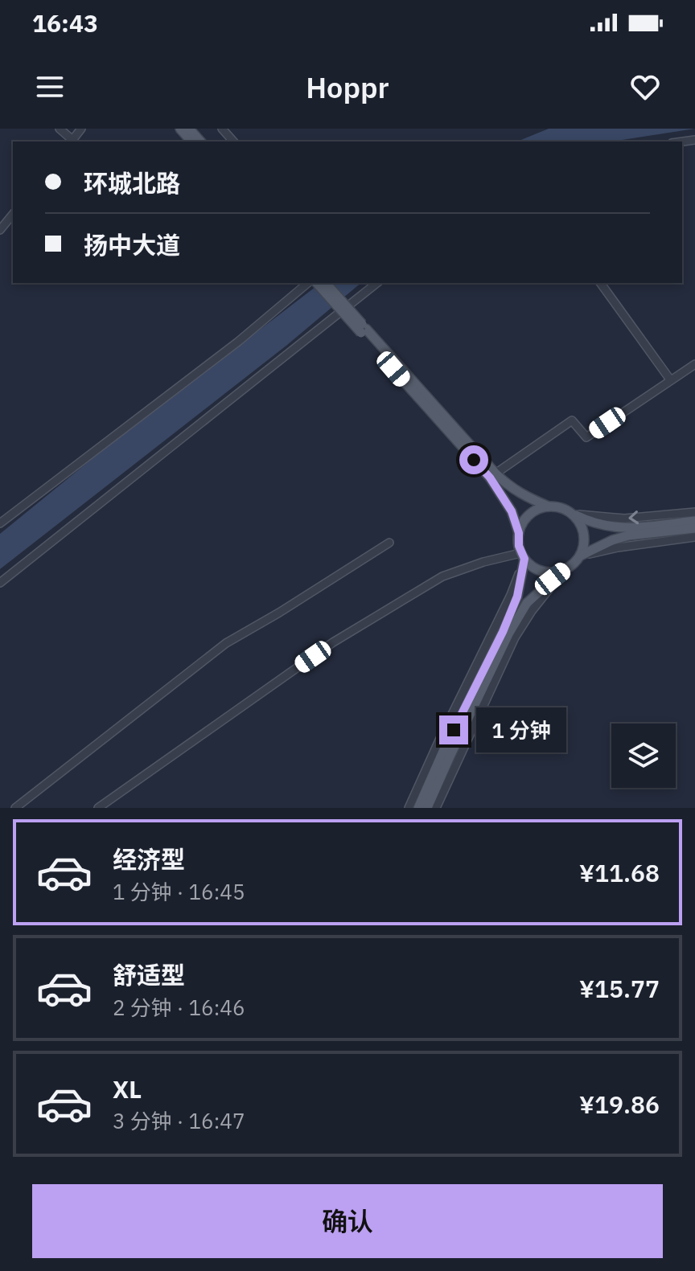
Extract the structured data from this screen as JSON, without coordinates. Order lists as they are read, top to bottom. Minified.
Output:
{"page":{"status":"16:43","header":"Hoppr","banner":["环城北路","扬中大道"],"bubble":"1 分钟","list":[{"name":"经济型","note":"1 分钟 · 16:45","value":"¥11.68"},{"name":"舒适型","note":"2 分钟 · 16:46","value":"¥15.77"},{"name":"XL","note":"3 分钟 · 16:47","value":"¥19.86"}],"buttons":"确认"}}
